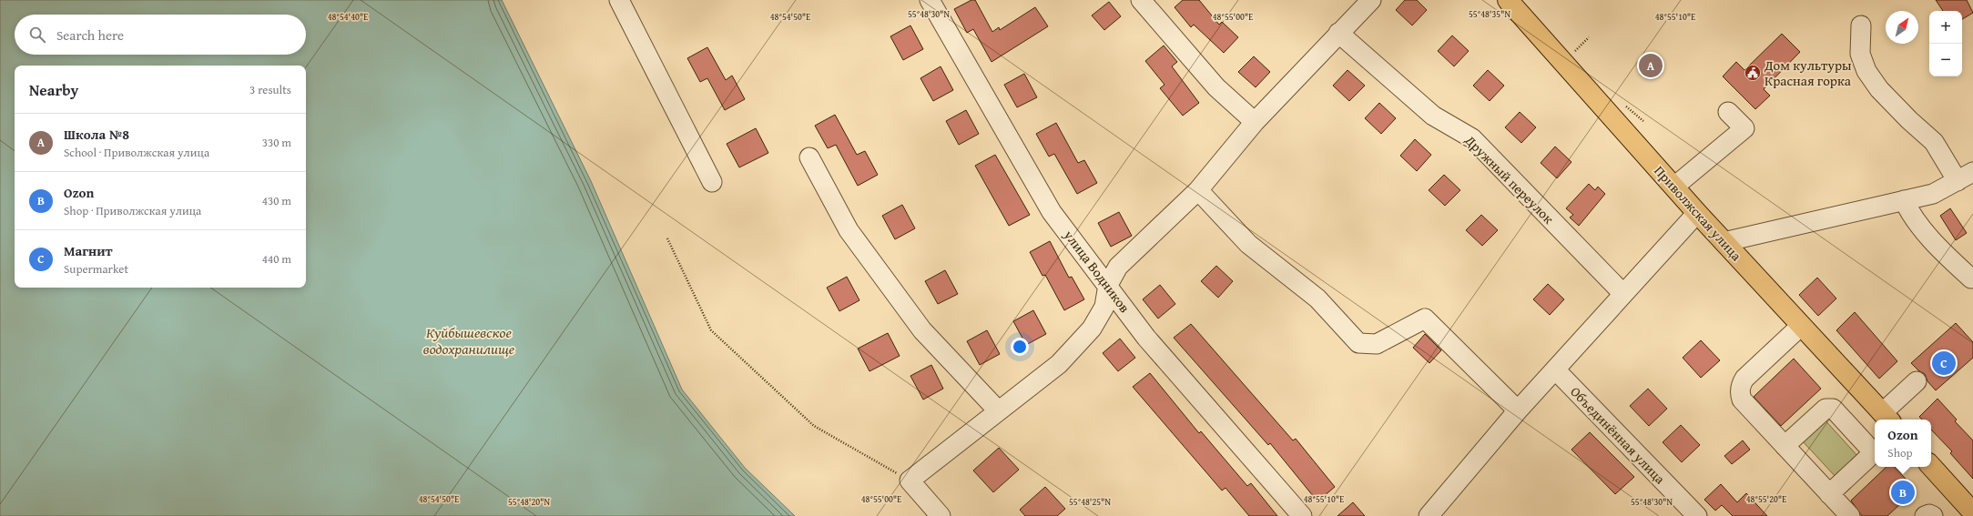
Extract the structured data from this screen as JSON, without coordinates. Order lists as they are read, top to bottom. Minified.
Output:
{"streets":{"main road":["Приволжская улица"],"street":["Дружный переулок","улица Водников","Объединённая улица"]},"water":["Куйбышевское водохранилище"],"places":{"public building":["Дом культуры Красная горка"]},"north":"top right","page":{"map_buttons":["+","−"],"search":"Search here","pins":["A","C","B"],"heading":["Nearby","3 results"],"list":[{"mark":"A","name":"Школа №8","note":"School · Приволжская улица","value":"330 m"},{"mark":"B","name":"Ozon","note":"Shop · Приволжская улица","value":"430 m"},{"mark":"C","name":"Магнит","note":"Supermarket","value":"440 m"}],"popup":["Ozon","Shop"]},"coordinates":["55°48'30\"N","55°48'35\"N","48°54'40\"E","48°54'50\"E","48°55'00\"E","48°55'10\"E","48°55'20\"E","55°48'20\"N","55°48'25\"N"]}
